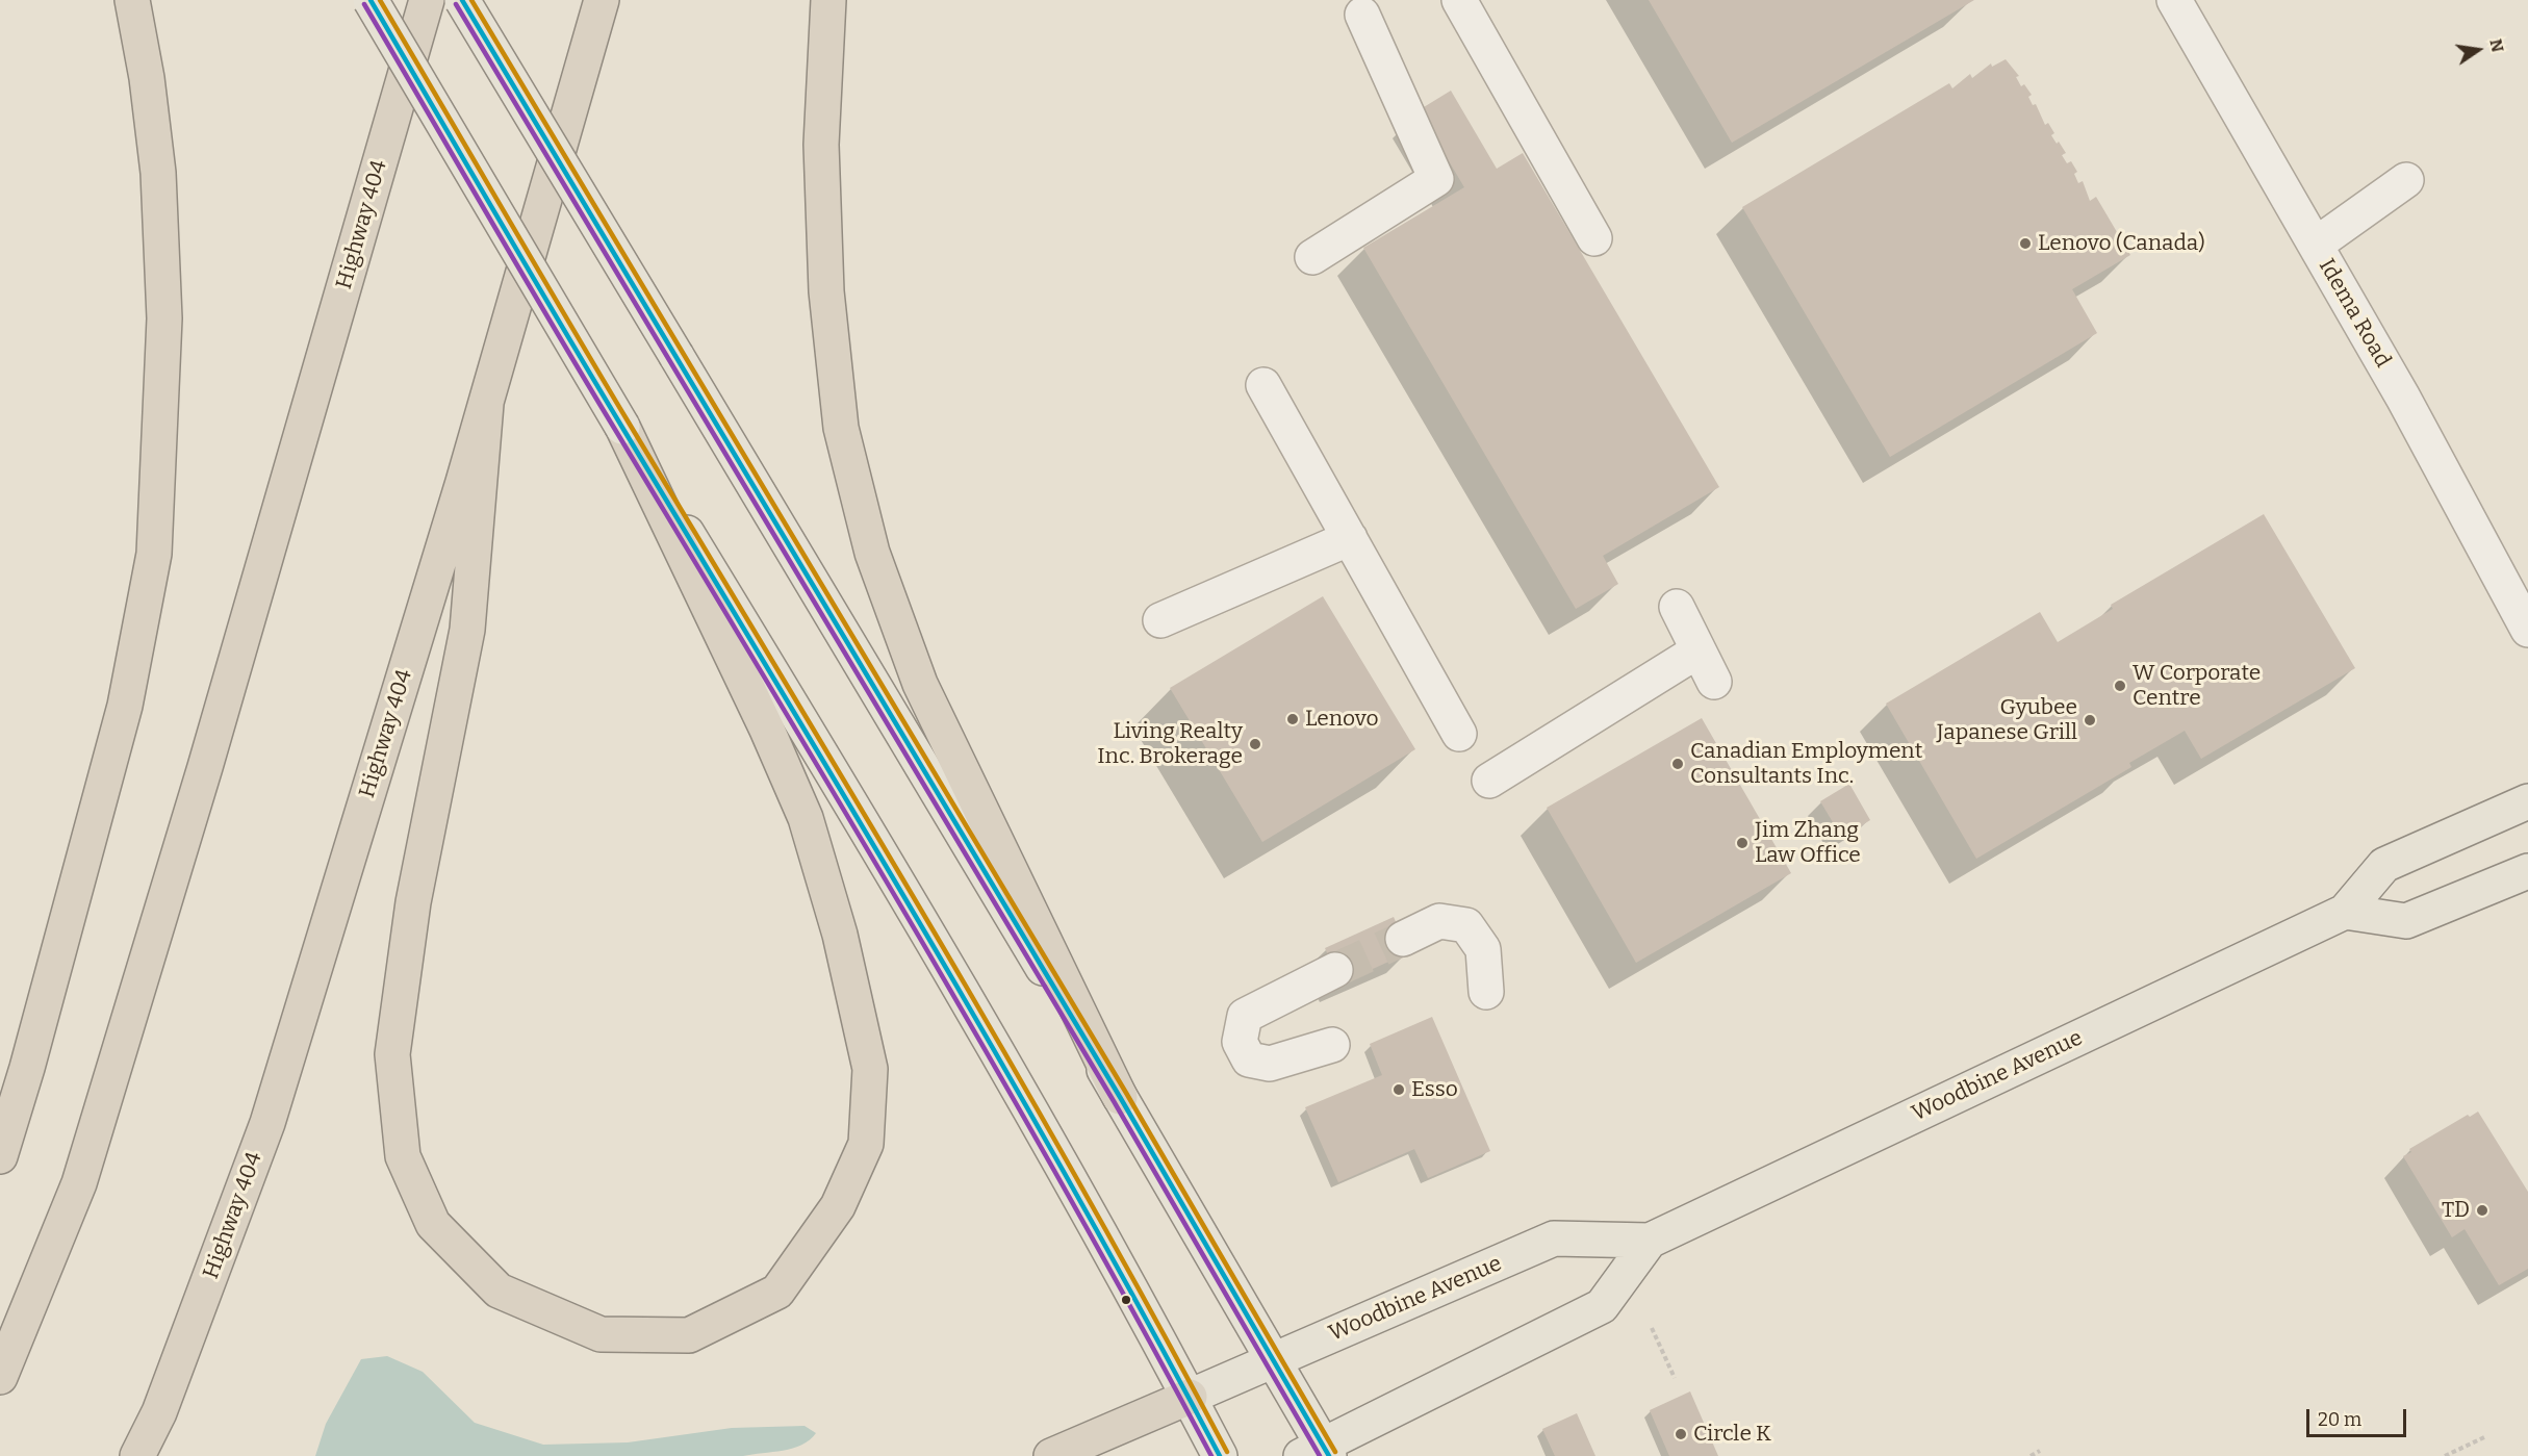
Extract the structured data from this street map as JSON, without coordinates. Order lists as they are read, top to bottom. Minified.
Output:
{"streets":{"highway":["Highway 404"],"main road":["Woodbine Avenue"],"street":["Idema Road"]},"places":["Lenovo (Canada)","W Corporate Centre","Lenovo","Gyubee Japanese Grill","Living Realty Inc. Brokerage","Canadian Employment Consultants Inc.","Jim Zhang Law Office","Esso","TD","Circle K"],"scale_bar":"20 m","north":"right"}
